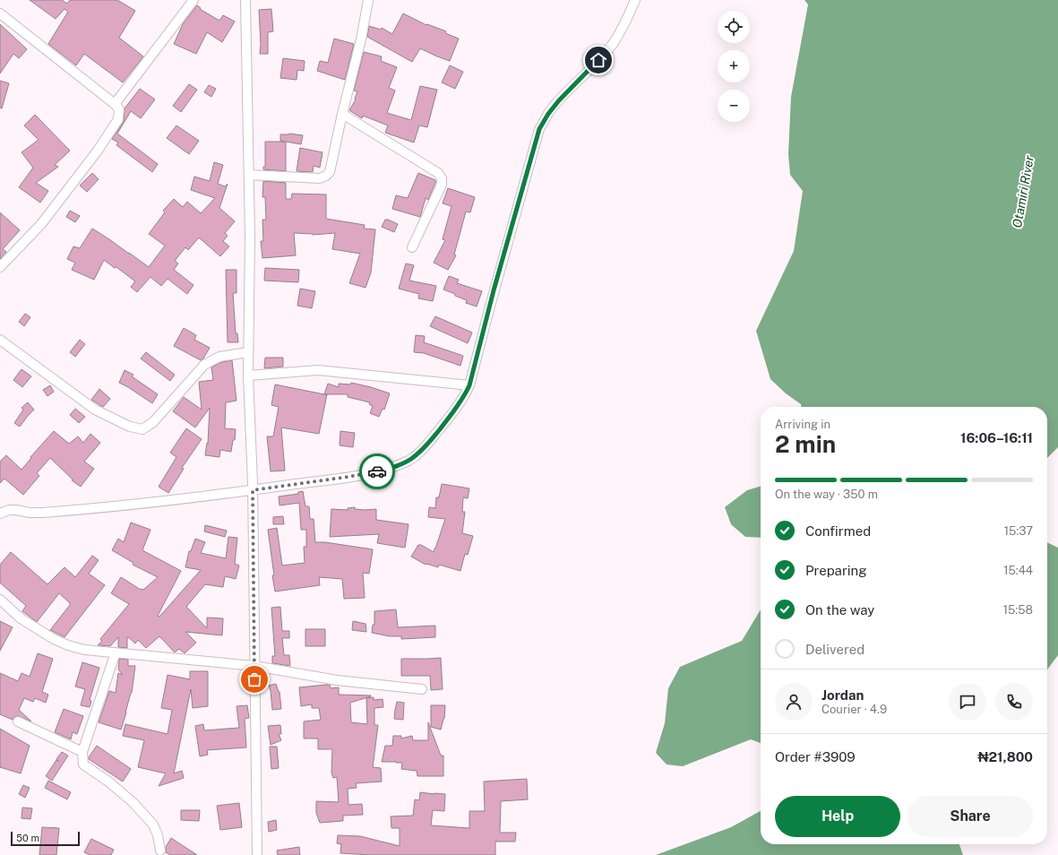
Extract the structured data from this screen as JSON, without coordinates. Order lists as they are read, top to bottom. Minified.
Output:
{"water":["Otamiri River"],"scale_bar":"50 m","page":{"map_buttons":["+","−"],"heading":["2 min","Arriving in","16:06–16:11"],"panel":["Jordan","Courier · 4.9","Order #3909","₦21,800"],"bar":"On the way · 350 m","list":[["Confirmed","15:37"],["Preparing","15:44"],["On the way","15:58"],"Delivered"],"buttons":["Help","Share"],"scale":"50 m"}}
